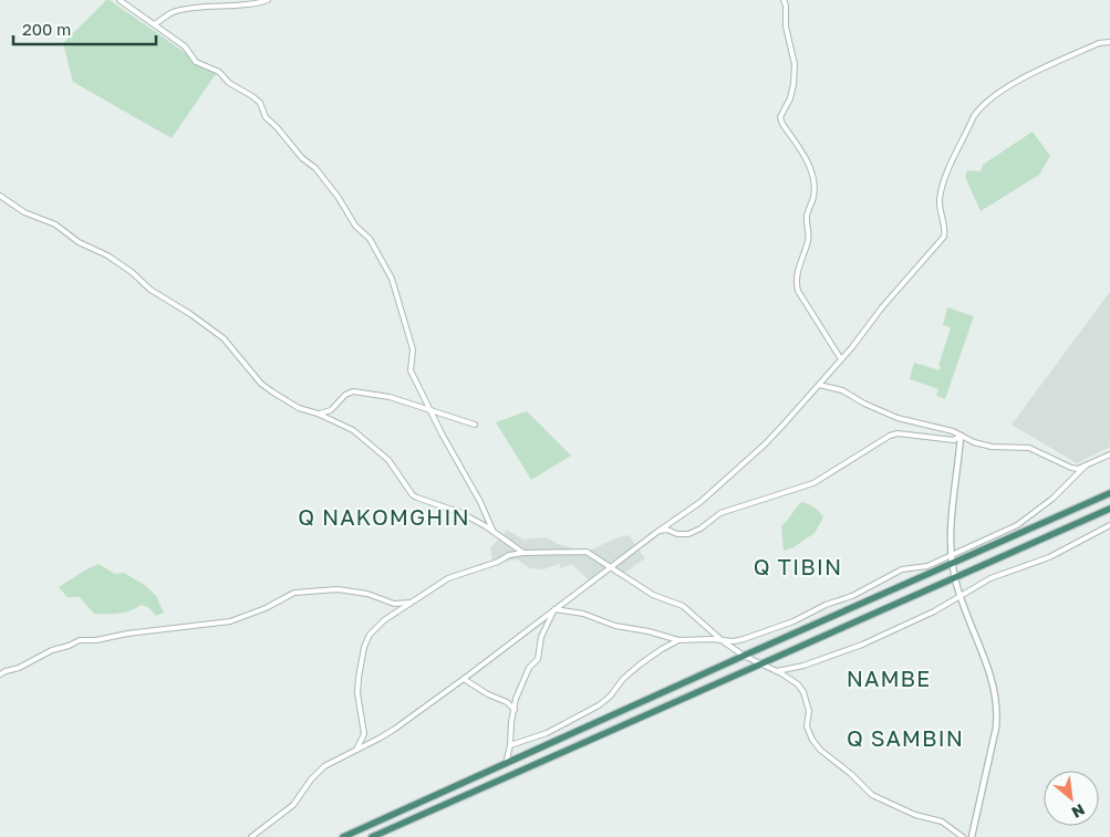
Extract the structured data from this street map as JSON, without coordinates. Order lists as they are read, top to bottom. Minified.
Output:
{"districts":["Q NAKOMGHIN","Q TIBIN","NAMBE","Q SAMBIN"],"scale_bar":"200 m","north":"bottom right"}
